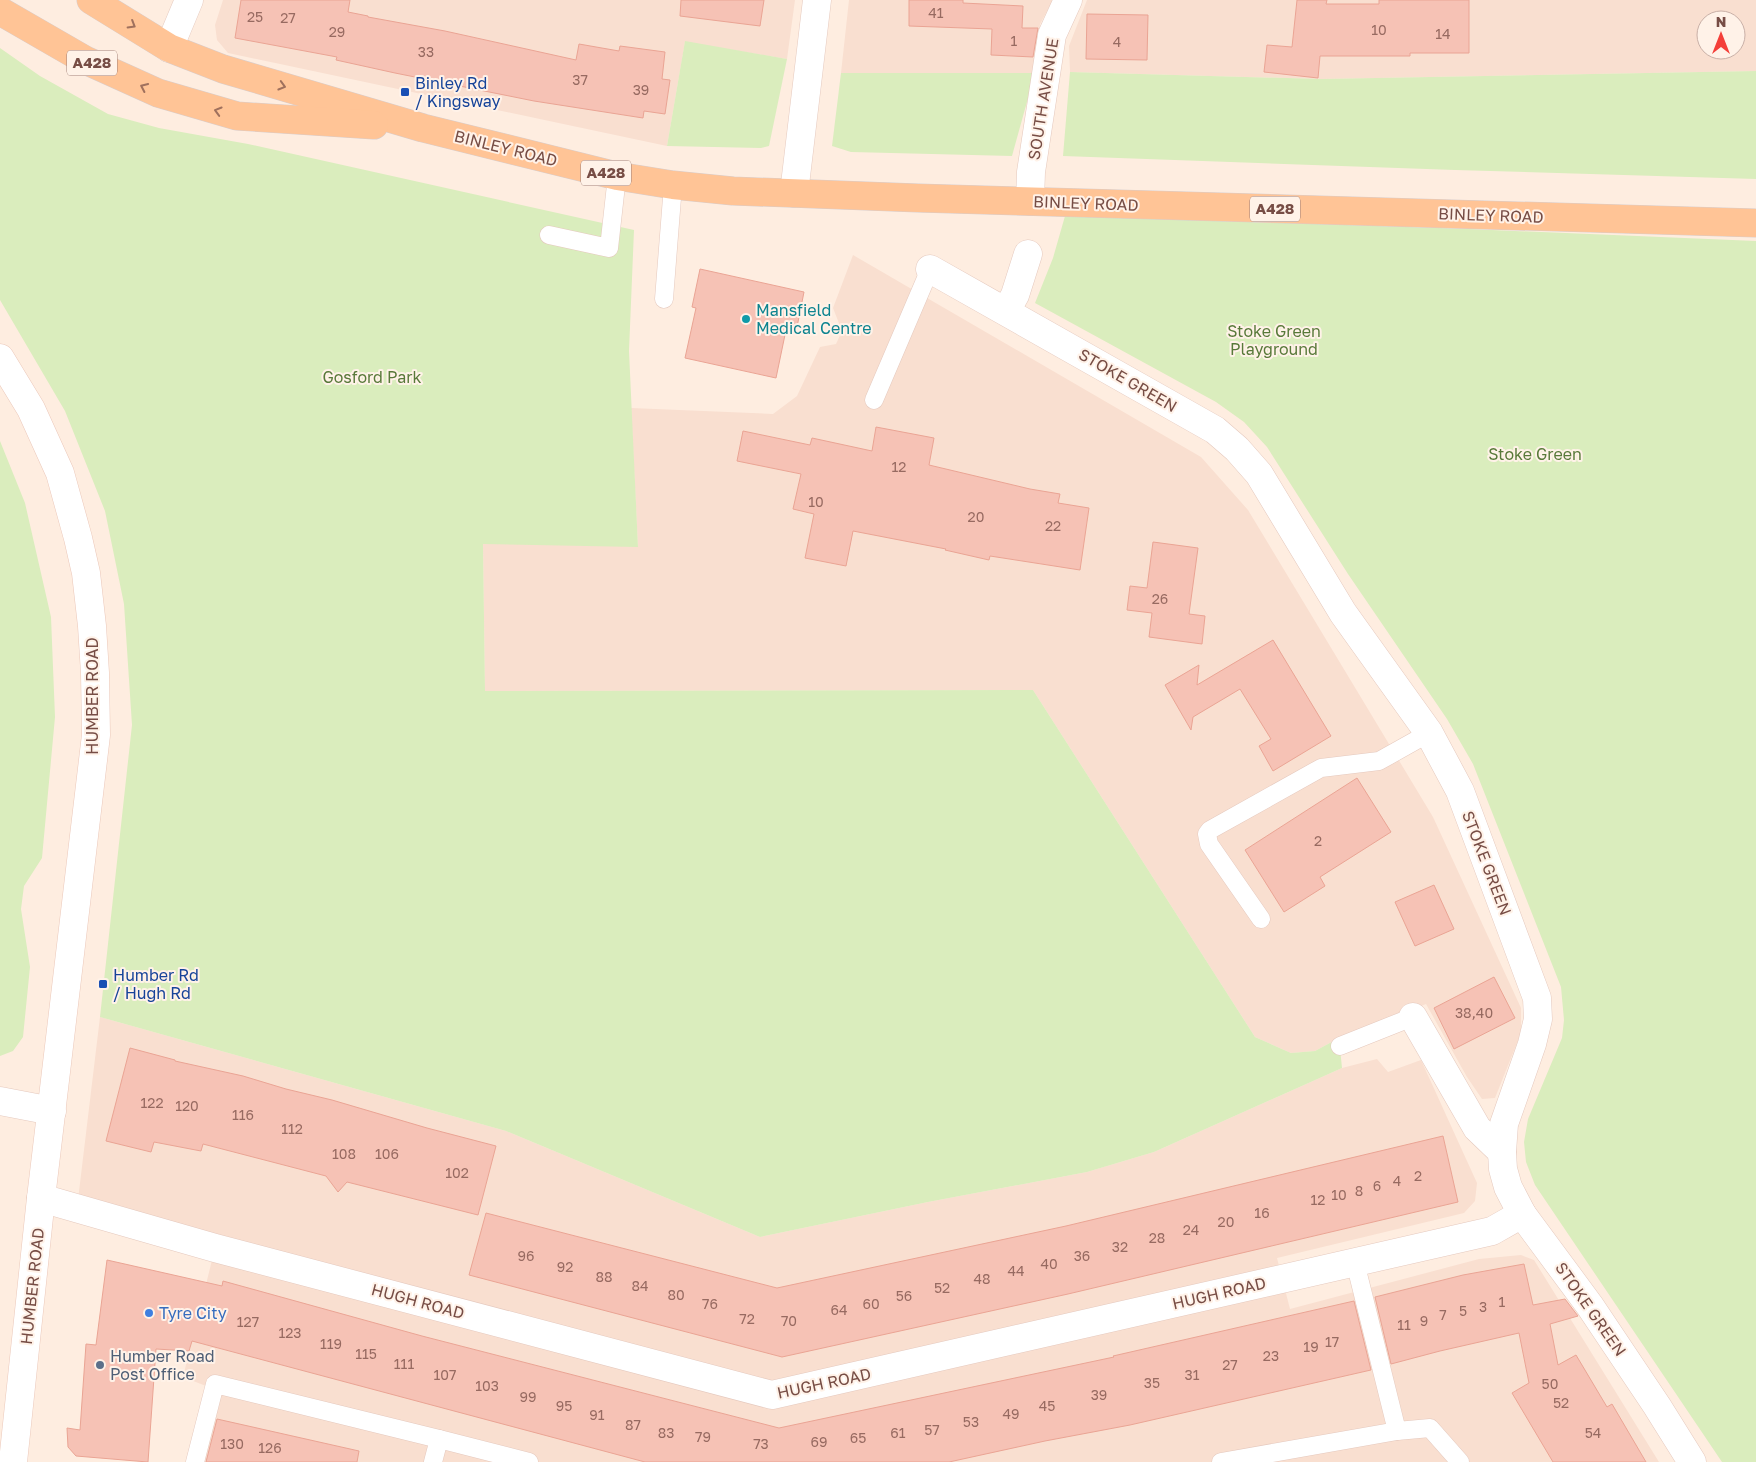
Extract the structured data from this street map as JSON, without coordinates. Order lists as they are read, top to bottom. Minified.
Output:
{"streets":{"main road":["A428","BINLEY ROAD"],"street":["SOUTH AVENUE","STOKE GREEN","HUMBER ROAD","HUGH ROAD"]},"crossings":[["SOUTH AVENUE","BINLEY ROAD"],["STOKE GREEN","HUGH ROAD"],["HUMBER ROAD","HUGH ROAD"]],"parks":["Stoke Green Playground","Gosford Park","Stoke Green"],"places":{"transit":["Binley Rd / Kingsway","Humber Rd / Hugh Rd"],"other":["Mansfield Medical Centre","Tyre City","Humber Road Post Office"]},"house_numbers":["41","25","27","10","29","14","1","4","33","37","39","12","10","20","22","26","2","38,40","122","120","116","112","108","106","102","2","4","6","8","10","12","16","20","24","28","32","96","36","40","92","44","88","48","84","52","80","56","1","76","60","3","64","5","7","72","70","9","127","11","123","17","119","19","115","23","111","27","107","31","35","50","103","39","99","52","95","45","49","91","53","87","57","83","61","54","79","65","69","130","73","126"],"north":"top"}
